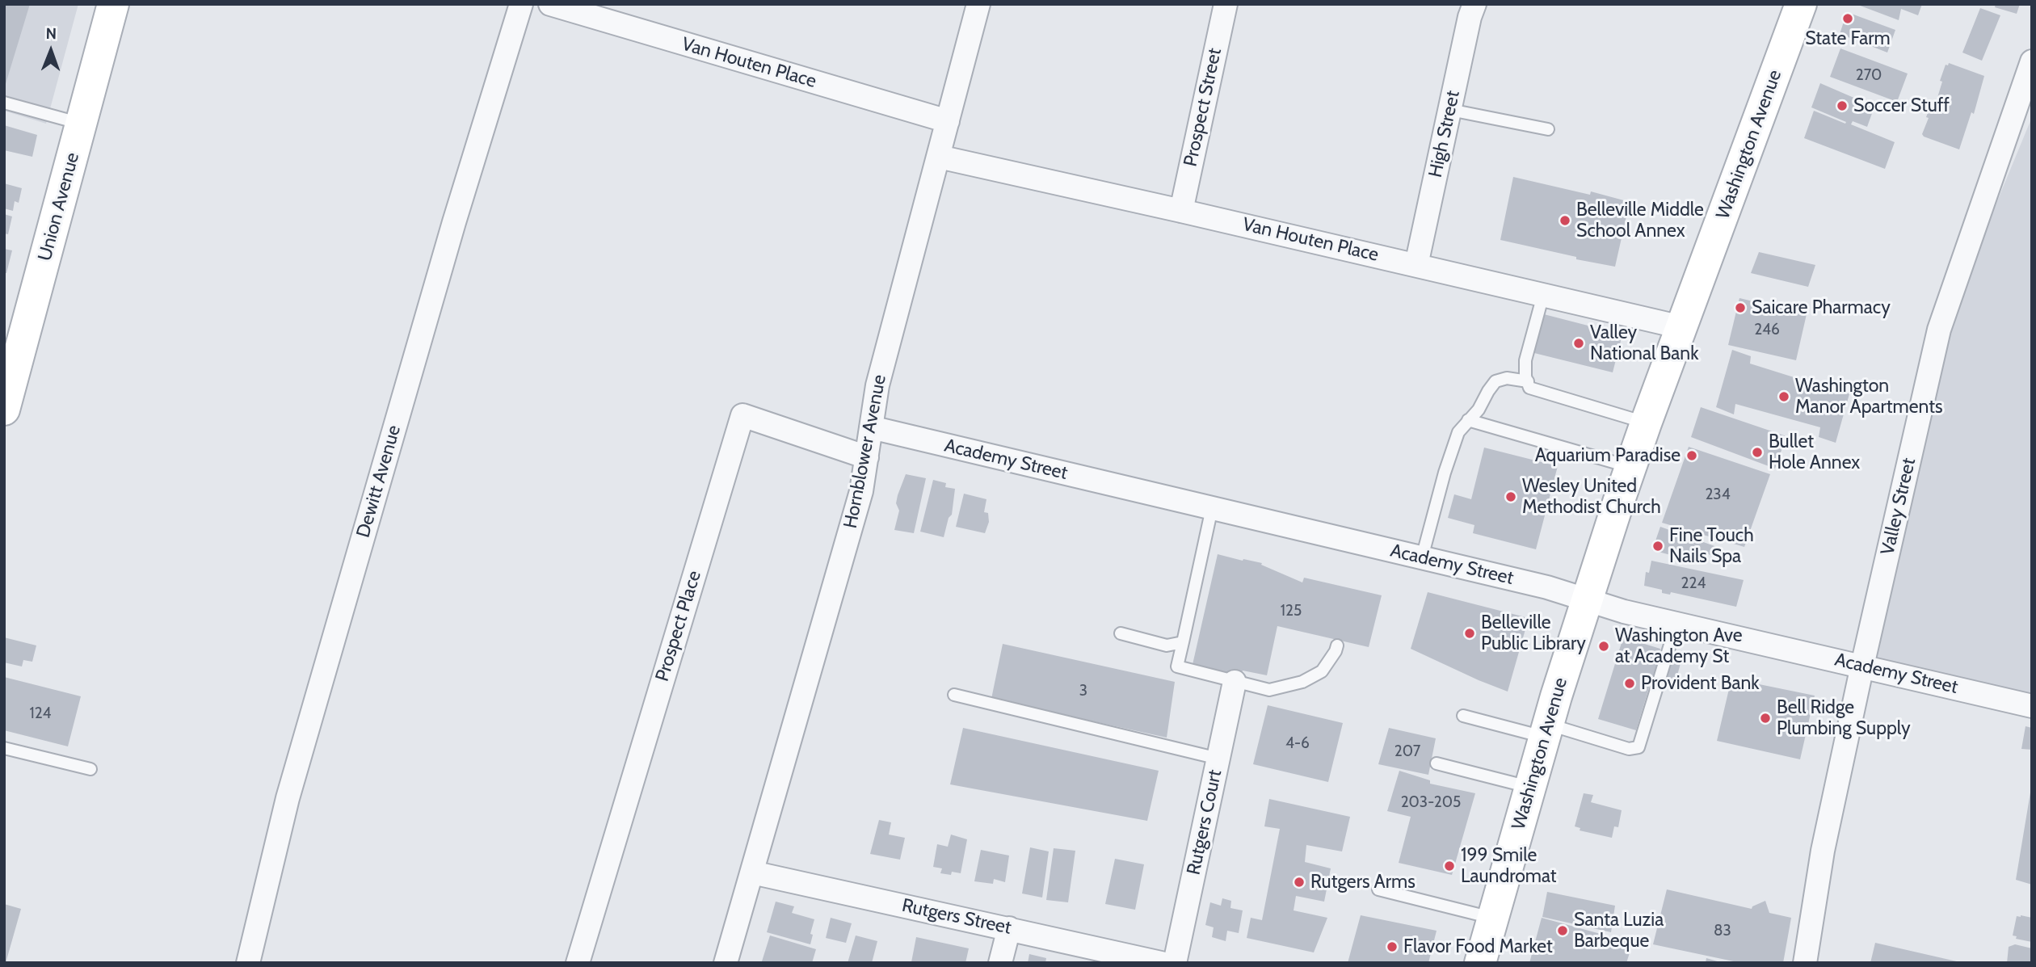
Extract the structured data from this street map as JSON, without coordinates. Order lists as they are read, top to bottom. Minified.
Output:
{"streets":{"main road":["Washington Avenue","Union Avenue"],"street":["Van Houten Place","Prospect Street","High Street","Hornblower Avenue","Academy Street","Dewitt Avenue","Valley Street","Prospect Place","Rutgers Court","Rutgers Street"]},"crossings":[["Van Houten Place","Prospect Street"],["Van Houten Place","High Street"],["Van Houten Place","Washington Avenue"],["Van Houten Place","Hornblower Avenue"],["Washington Avenue","Academy Street"],["Hornblower Avenue","Academy Street"],["Hornblower Avenue","Prospect Place"],["Hornblower Avenue","Rutgers Street"],["Academy Street","Valley Street"]],"places":["State Farm","Soccer Stuff","Belleville Middle School Annex","Saicare Pharmacy","Valley National Bank","Washington Manor Apartments","Bullet Hole Annex","Aquarium Paradise","Wesley United Methodist Church","Fine Touch Nails Spa","Belleville Public Library","Washington Ave at Academy St","Provident Bank","Bell Ridge Plumbing Supply","199 Smile Laundromat","Rutgers Arms","Santa Luzia Barbeque","Flavor Food Market"],"house_numbers":["270","246","234","224","125","3","124","4-6","207","203-205","83"],"north":"top"}
